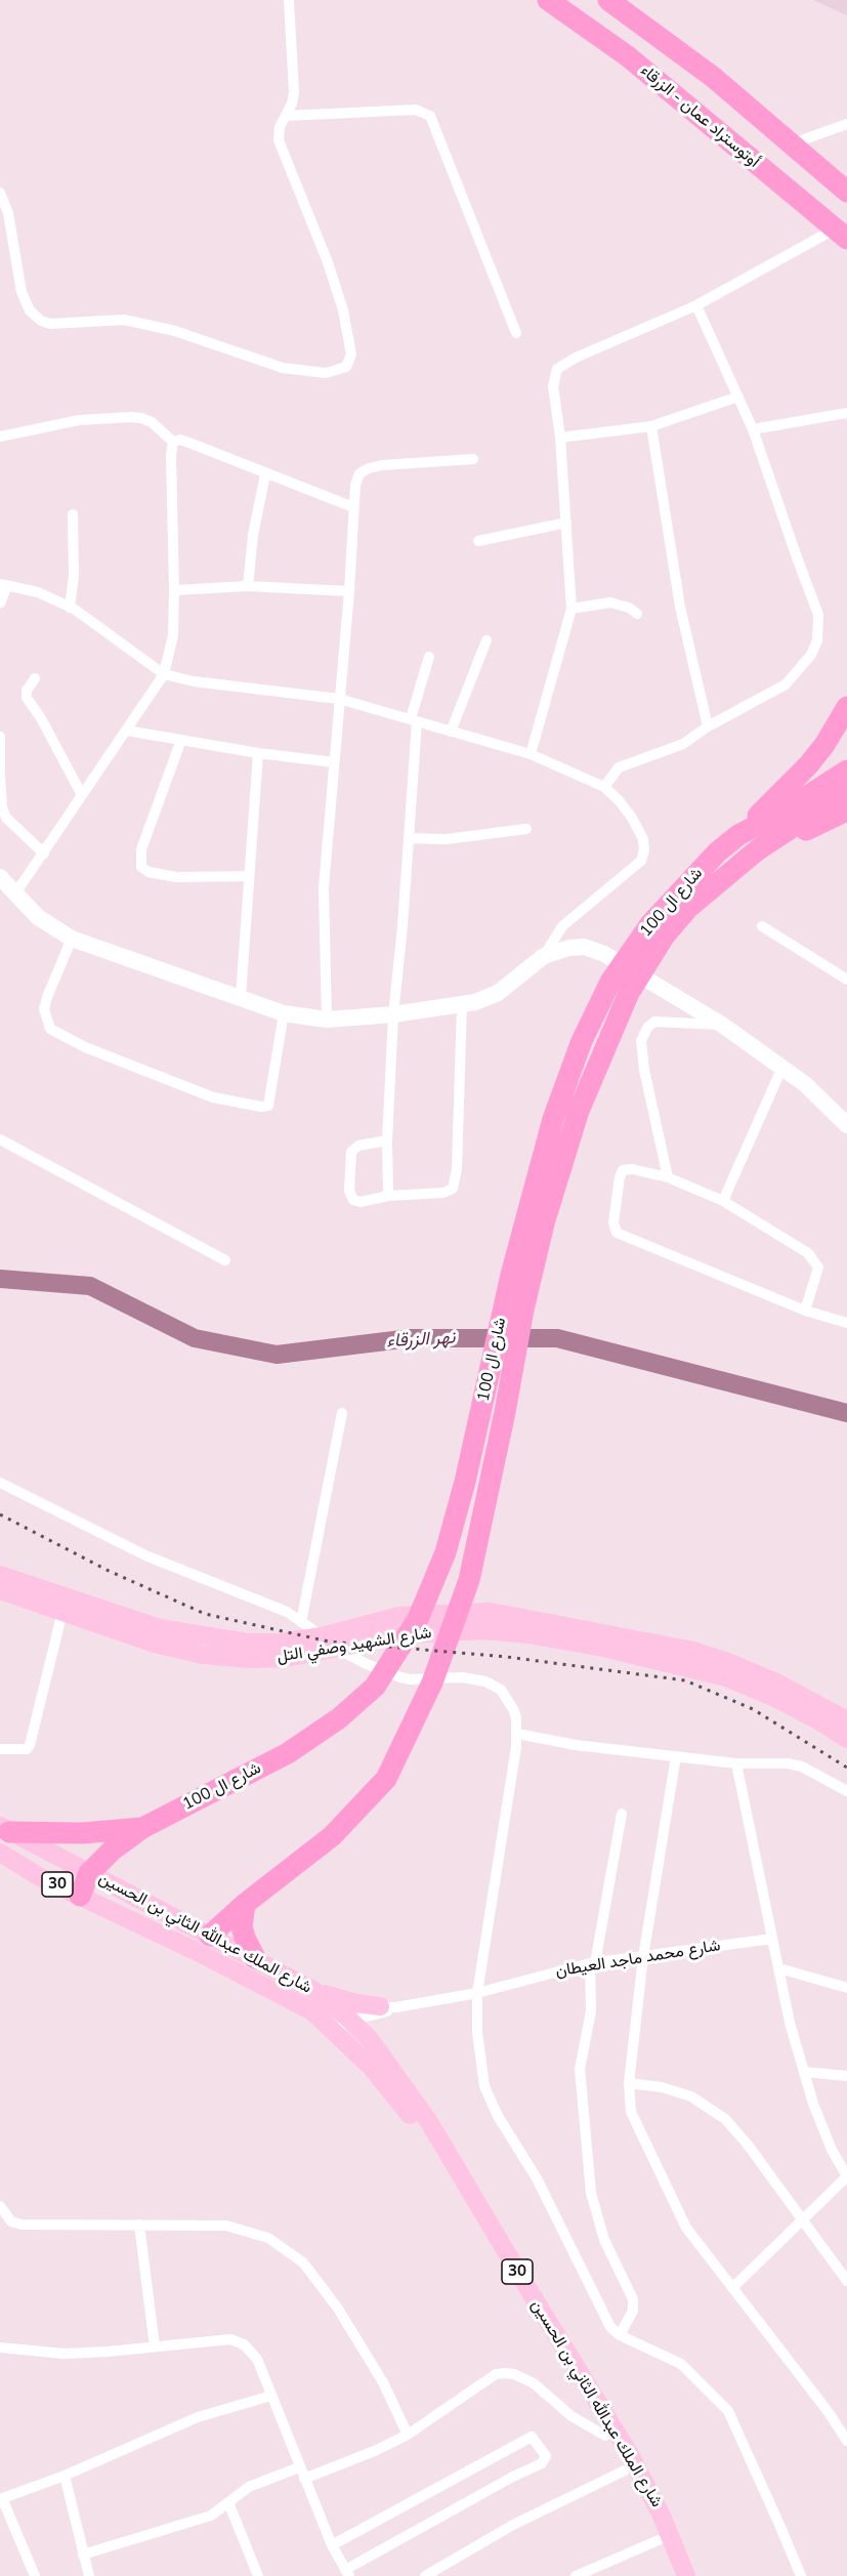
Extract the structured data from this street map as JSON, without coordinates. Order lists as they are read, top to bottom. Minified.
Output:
{"streets":{"highway":["أوتوستراد عمان - الزرقاء","شارع ال 100"],"main road":["شارع الشهيد وصفي التل","30","شارع الملك عبدالله الثاني بن الحسين"],"street":["شارع محمد ماجد العيطان"]},"crossings":[["شارع ال 100","شارع الملك عبدالله الثاني بن الحسين"],["شارع الملك عبدالله الثاني بن الحسين","شارع محمد ماجد العيطان"]],"water":["نهر الزرقاء"]}
